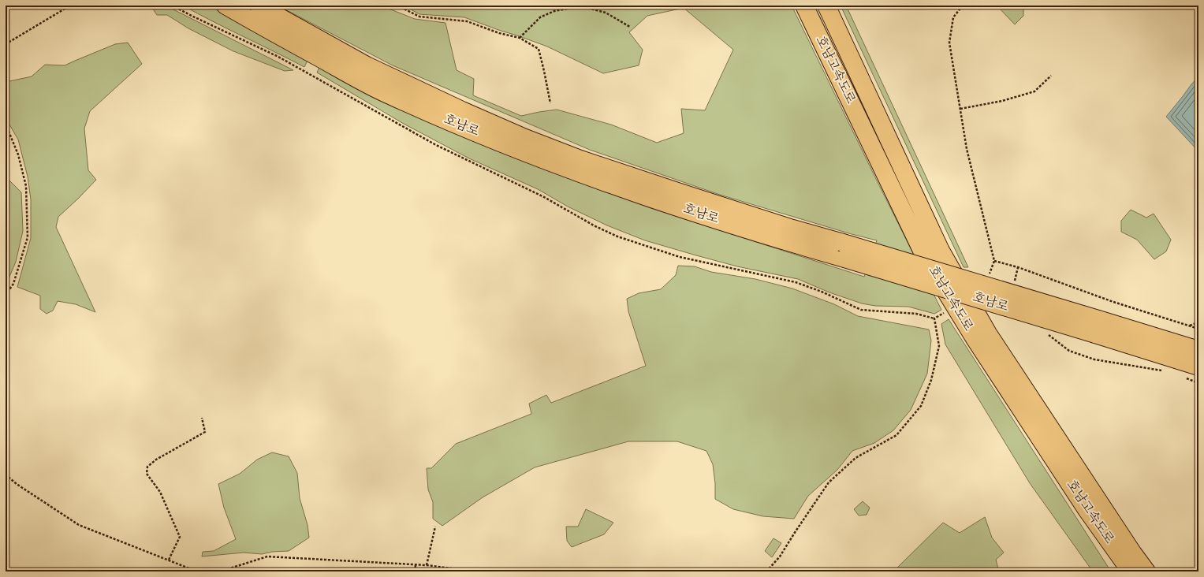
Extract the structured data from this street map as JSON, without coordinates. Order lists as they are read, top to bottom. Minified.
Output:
{"streets":{"highway":["호남고속도로","호남로"]}}
